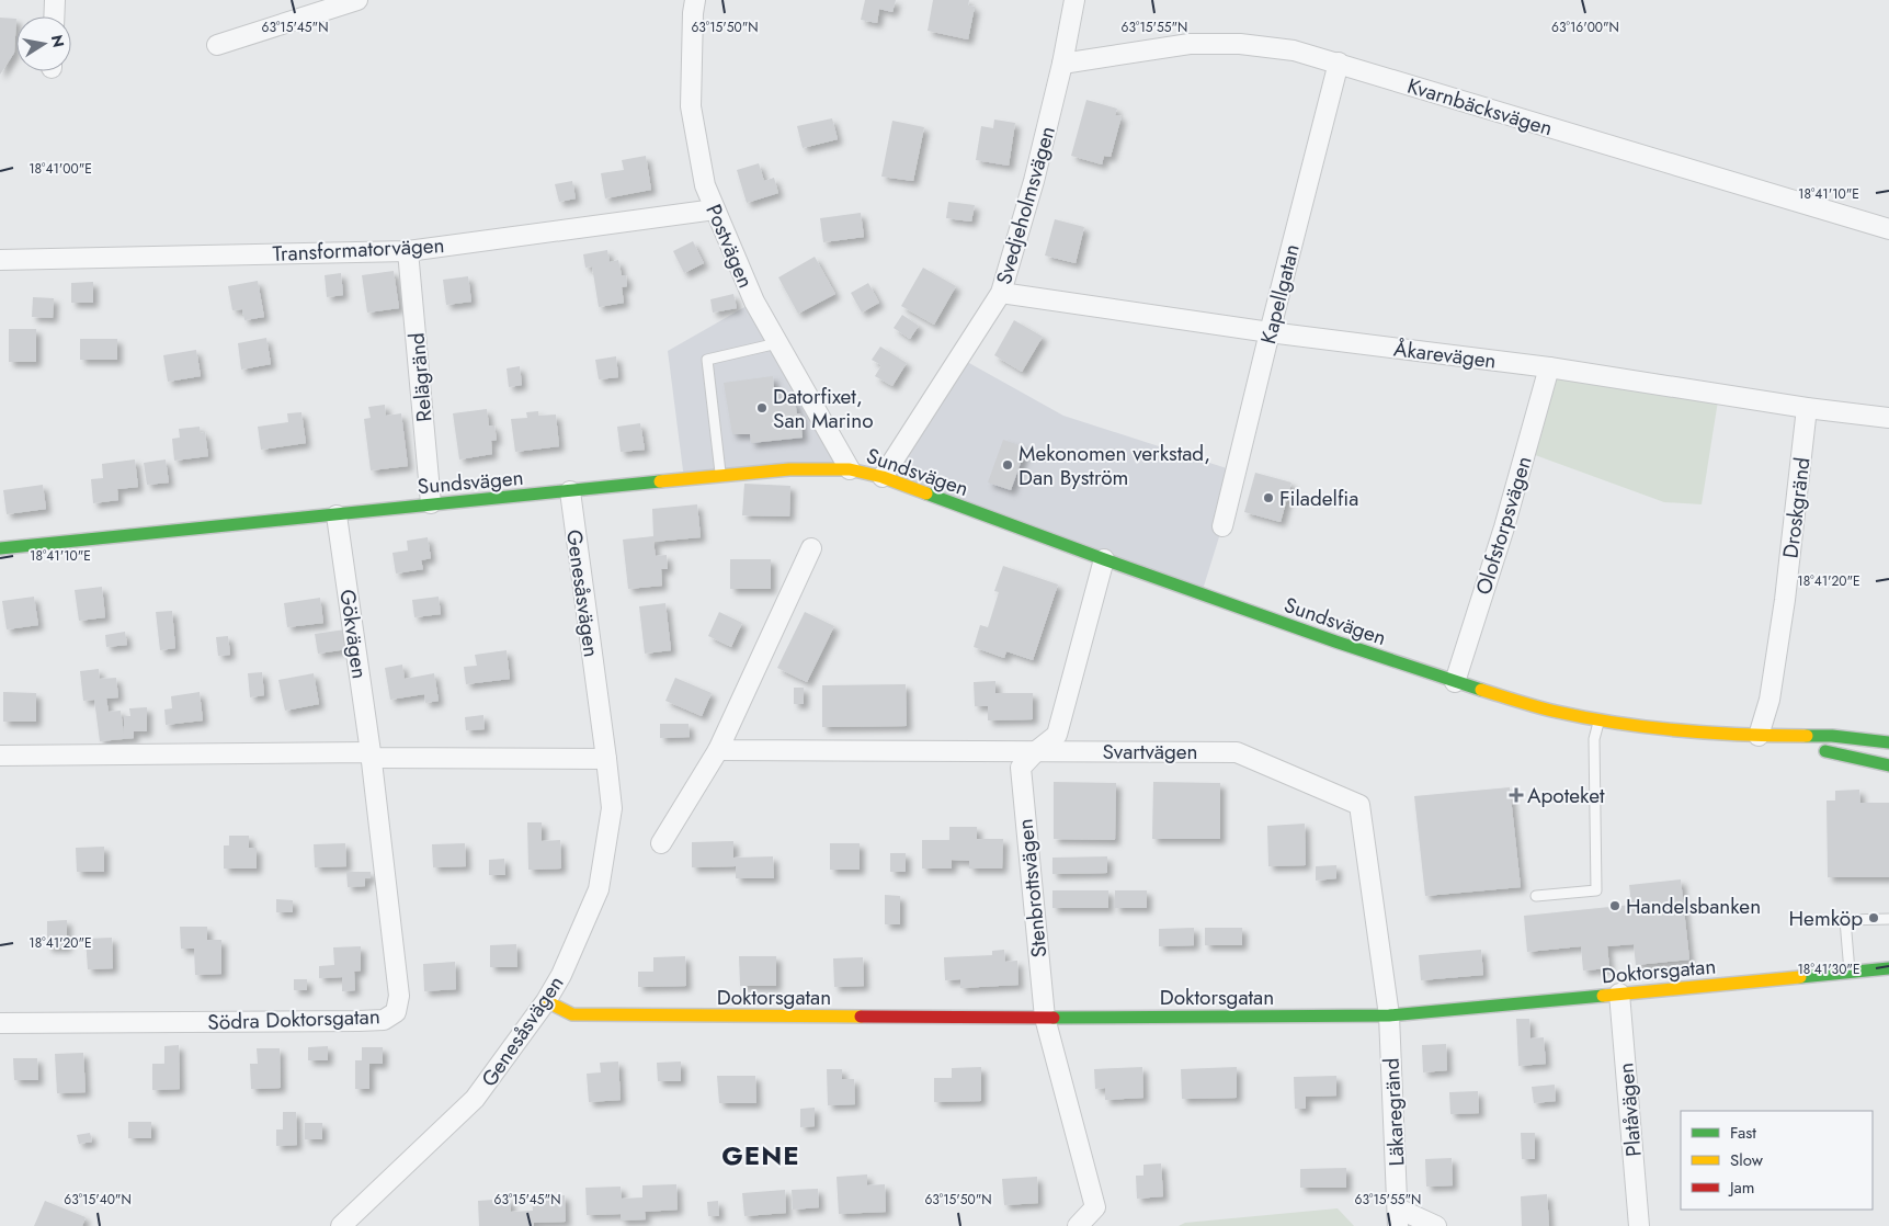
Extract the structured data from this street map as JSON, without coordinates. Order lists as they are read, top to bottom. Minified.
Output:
{"streets":{"street":["Kvarnbäcksvägen","Svedjeholmsvägen","Postvägen","Transformatorvägen","Kapellgatan","Åkarevägen","Relägränd","Sundsvägen","Droskgränd","Olofstorpsvägen","Genesåsvägen","Gökvägen","Svartvägen","Stenbrottsvägen","Doktorsgatan","Södra Doktorsgatan","Platåvägen","Läkaregränd"]},"crossings":[["Kvarnbäcksvägen","Svedjeholmsvägen"],["Kvarnbäcksvägen","Kapellgatan"],["Svedjeholmsvägen","Åkarevägen"],["Svedjeholmsvägen","Sundsvägen"],["Postvägen","Transformatorvägen"],["Postvägen","Sundsvägen"],["Transformatorvägen","Relägränd"],["Kapellgatan","Åkarevägen"],["Åkarevägen","Droskgränd"],["Åkarevägen","Olofstorpsvägen"],["Relägränd","Sundsvägen"],["Sundsvägen","Droskgränd"],["Sundsvägen","Olofstorpsvägen"],["Sundsvägen","Genesåsvägen"],["Sundsvägen","Gökvägen"],["Sundsvägen","Stenbrottsvägen"],["Genesåsvägen","Doktorsgatan"],["Gökvägen","Södra Doktorsgatan"],["Svartvägen","Stenbrottsvägen"],["Svartvägen","Doktorsgatan"],["Svartvägen","Läkaregränd"],["Stenbrottsvägen","Doktorsgatan"],["Doktorsgatan","Platåvägen"],["Doktorsgatan","Läkaregränd"]],"districts":["GENE"],"places":{"other":["Datorfixet, San Marino","Mekonomen verkstad, Dan Byström","Filadelfia","Handelsbanken","Hemköp"],"health":["Apoteket"]},"legend":["Fast","Slow","Jam"],"north":"right","coordinates":["63°15'45\"N","63°15'50\"N","63°15'55\"N","63°16'00\"N","18°41'00\"E","18°41'10\"E","18°41'20\"E","18°41'30\"E","63°15'40\"N"]}
